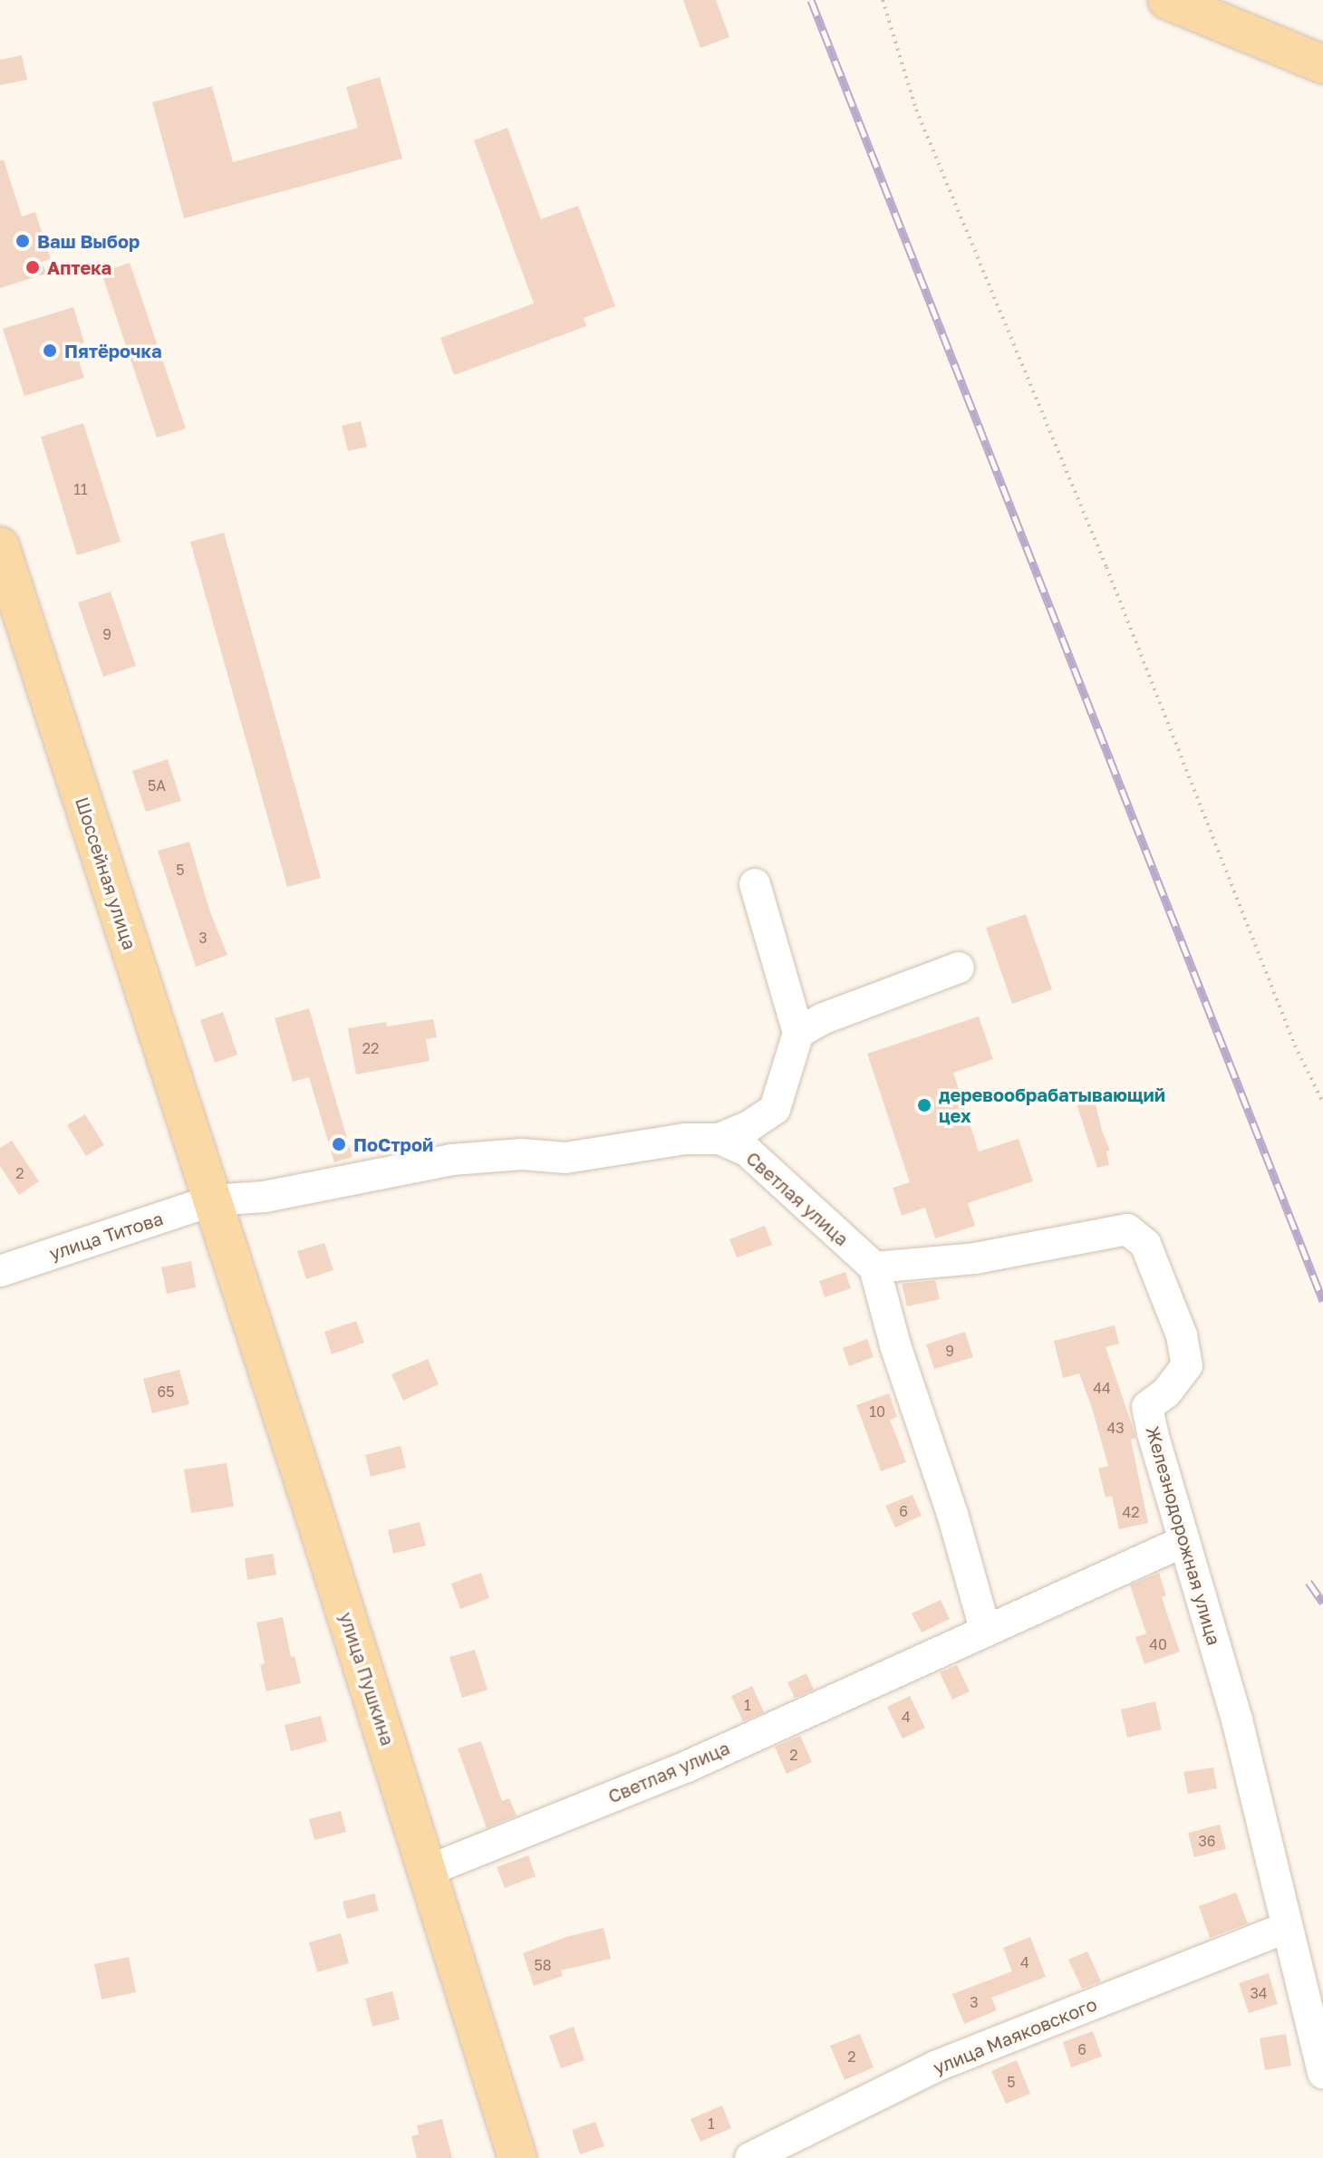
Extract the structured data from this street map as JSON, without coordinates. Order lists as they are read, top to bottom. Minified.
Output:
{"streets":{"main road":["Шоссейная улица","улица Пушкина"],"street":["Светлая улица","улица Титова","Железнодорожная улица","улица Маяковского"]},"crossings":[["Шоссейная улица","Светлая улица"],["Шоссейная улица","улица Титова"],["Шоссейная улица","улица Пушкина"],["Светлая улица","улица Титова"],["Светлая улица","Железнодорожная улица"],["Светлая улица","улица Пушкина"],["улица Титова","улица Пушкина"],["Железнодорожная улица","улица Маяковского"]],"places":["Ваш Выбор","Аптека","Пятёрочка","деревообрабатывающий цех","ПоСтрой"],"house_numbers":["11","9","5А","5","3","22","2","9","44","65","10","43","6","42","40","1","4","2","36","4","58","34","3","6","2","5","1"]}
